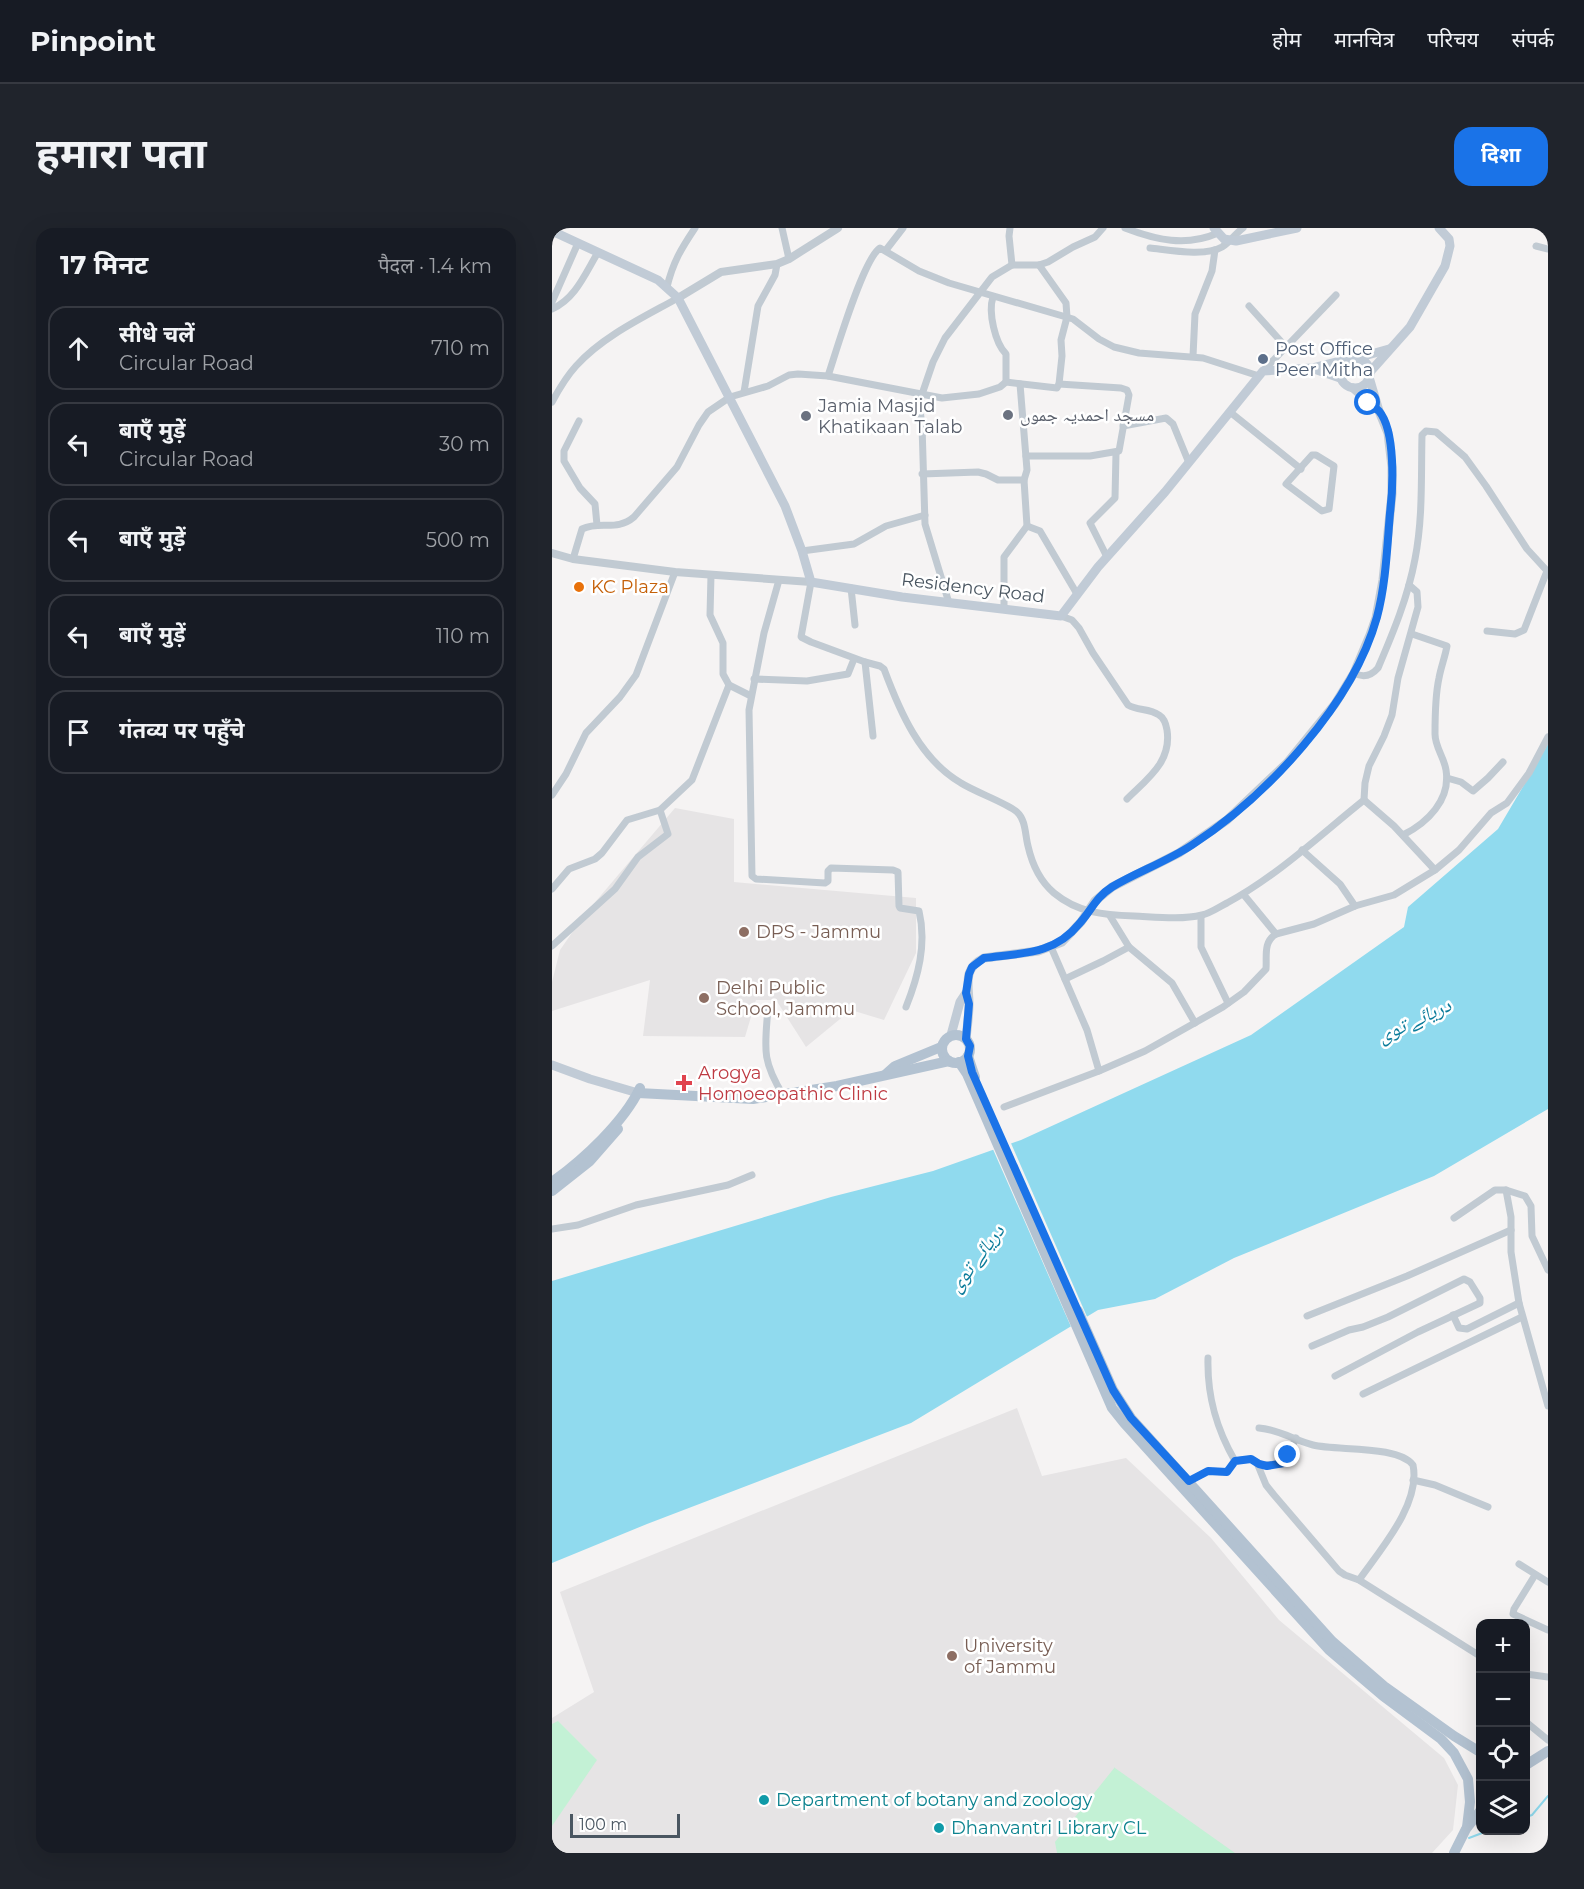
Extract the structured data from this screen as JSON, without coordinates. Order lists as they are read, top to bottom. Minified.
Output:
{"streets":{"main road":["Residency Road"]},"water":["دریائے توی"],"places":{"other":["Post Office Peer Mitha","مسجد احمدیہ جموں","Jamia Masjid Khatikaan Talab","KC Plaza","DPS - Jammu","Delhi Public School, Jammu","University of Jammu","Department of botany and zoology","Dhanvantri Library CL"],"health":["Arogya Homoeopathic Clinic"]},"scale_bar":"100 m","page":{"header":"Pinpoint","nav":["होम","मानचित्र","परिचय","संपर्क"],"title":"हमारा पता","buttons":"दिशा","heading":["17 मिनट","पैदल · 1.4 km"],"list":[["सीधे चलें","Circular Road","710 m"],["बाएँ मुड़ें","Circular Road","30 m"],["बाएँ मुड़ें","500 m"],["बाएँ मुड़ें","110 m"],"गंतव्य पर पहुँचे"],"map_buttons":["+","−"],"scale":"100 m"}}
